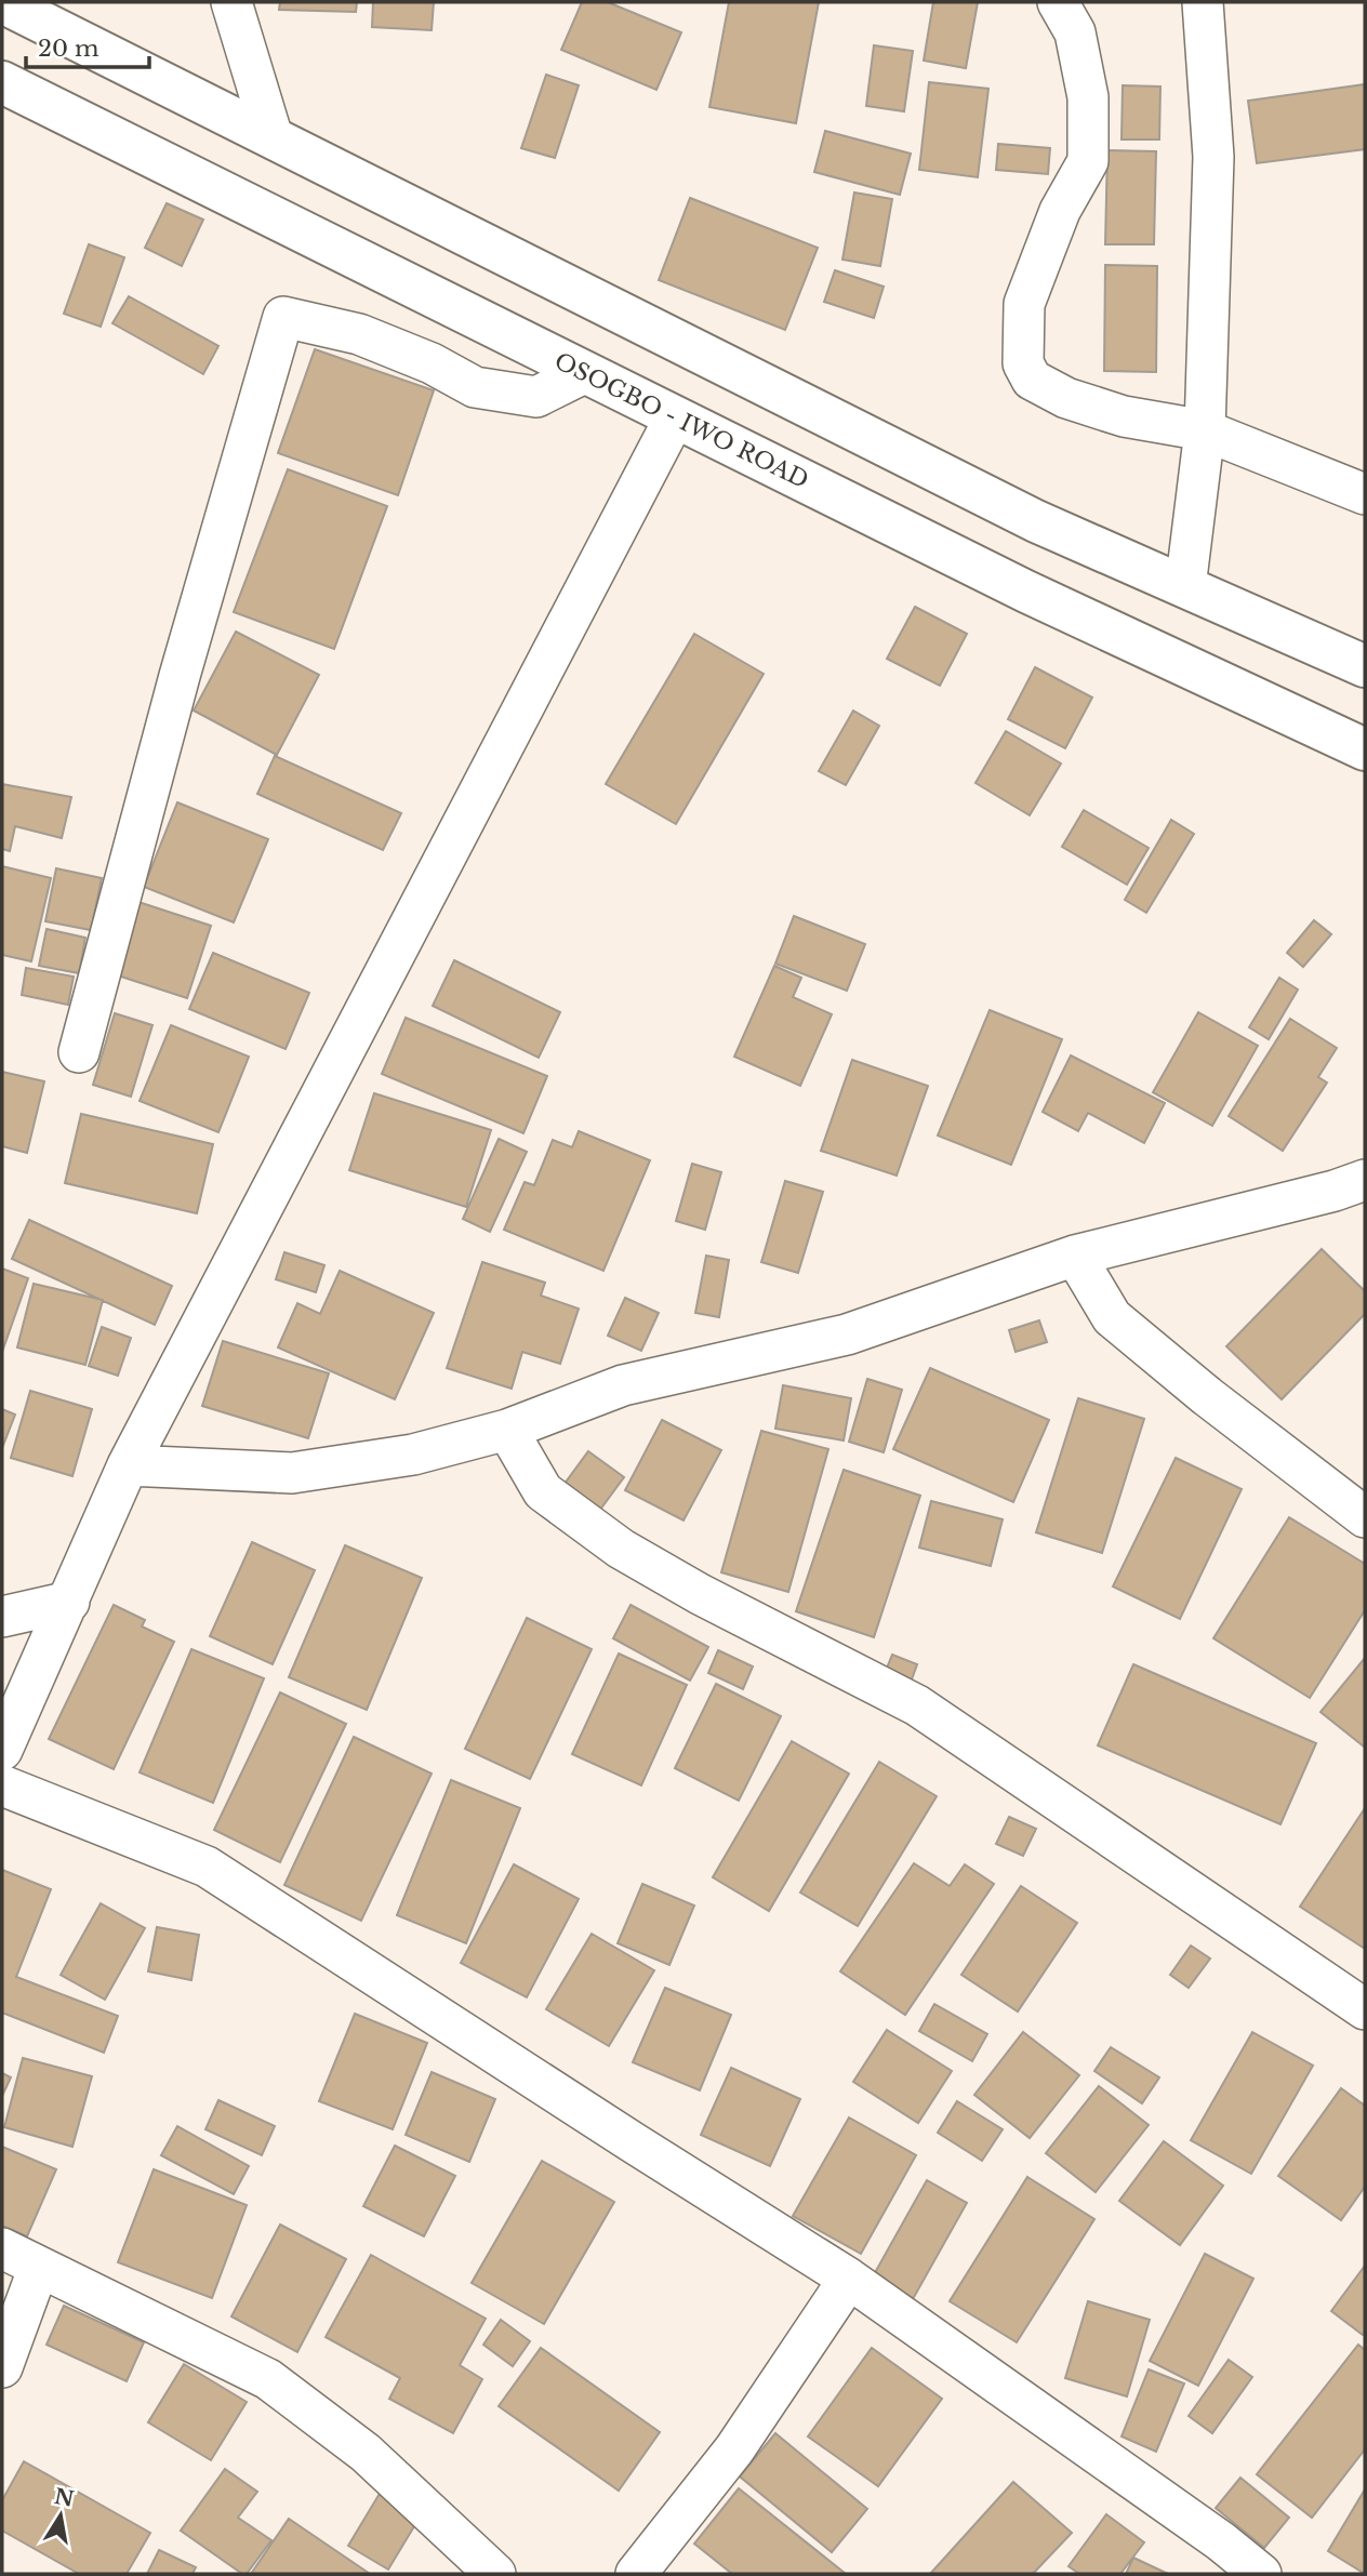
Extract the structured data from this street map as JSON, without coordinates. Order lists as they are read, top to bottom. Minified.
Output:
{"streets":{"main road":["OSOGBO - IWO ROAD"]},"scale_bar":"20 m","north":"top"}
